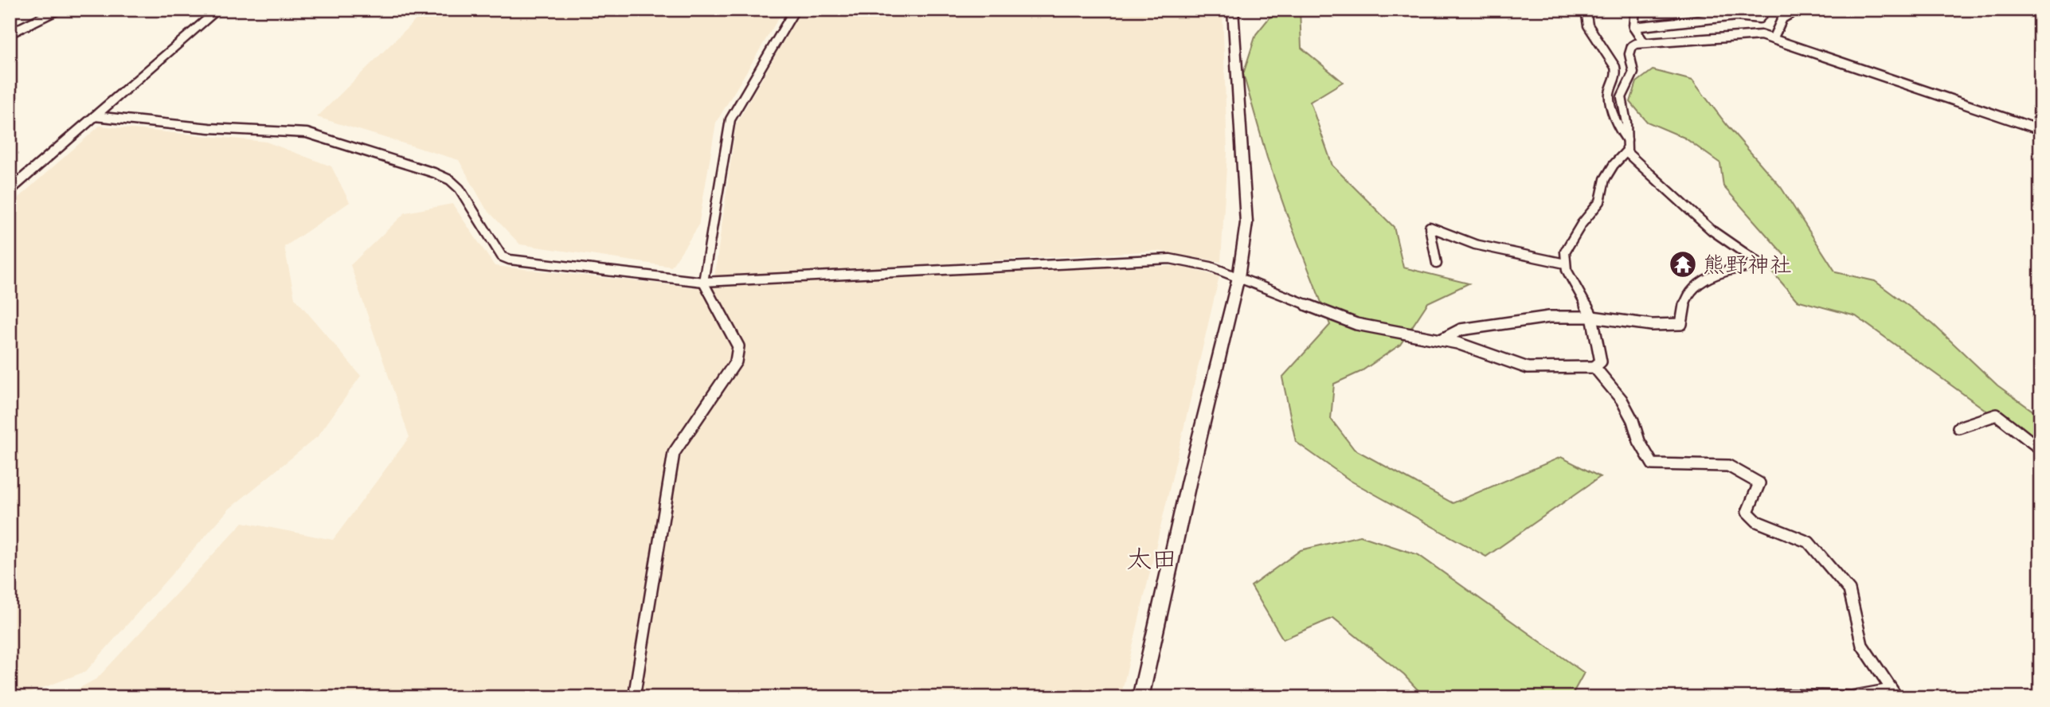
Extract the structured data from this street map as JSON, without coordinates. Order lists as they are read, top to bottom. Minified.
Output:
{"districts":["太田"],"places":{"temple":["熊野神社"]}}
